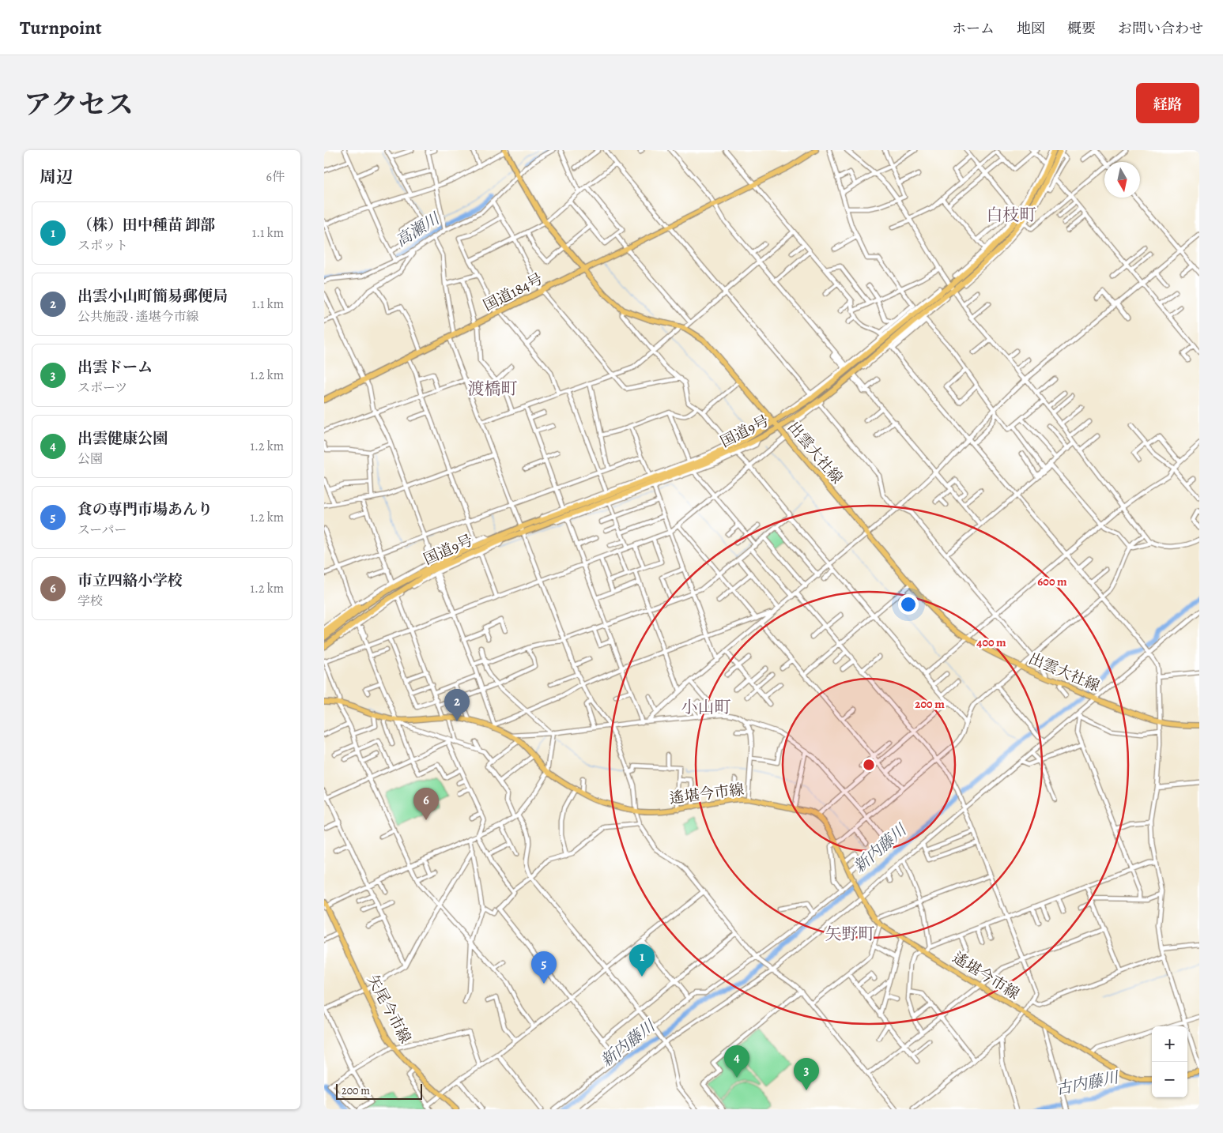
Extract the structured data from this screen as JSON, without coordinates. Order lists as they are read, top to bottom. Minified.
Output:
{"streets":{"highway":["国道184号","国道9号"],"main road":["出雲大社線","遙堪今市線","矢尾今市線"]},"crossings":[["国道184号","出雲大社線"],["国道9号","出雲大社線"]],"districts":["白枝町","渡橋町","小山町","矢野町"],"water":["高瀬川","新内藤川","古内藤川"],"scale_bar":"200 m","north":"bottom","page":{"header":"Turnpoint","nav":["ホーム","地図","概要","お問い合わせ"],"title":"アクセス","buttons":"経路","heading":["周辺","6件"],"list":[{"mark":"1","name":"（株）田中種苗 卸部","note":"スポット","value":"1.1 km"},{"mark":"2","name":"出雲小山町簡易郵便局","note":"公共施設 · 遙堪今市線","value":"1.1 km"},{"mark":"3","name":"出雲ドーム","note":"スポーツ","value":"1.2 km"},{"mark":"4","name":"出雲健康公園","note":"公園","value":"1.2 km"},{"mark":"5","name":"食の専門市場あんり","note":"スーパー","value":"1.2 km"},{"mark":"6","name":"市立四絡小学校","note":"学校","value":"1.2 km"}],"pins":["2","6","1","5","4","3"],"map_buttons":["+","−"],"scale":"200 m"},"rings":["600 m","400 m","200 m"]}
